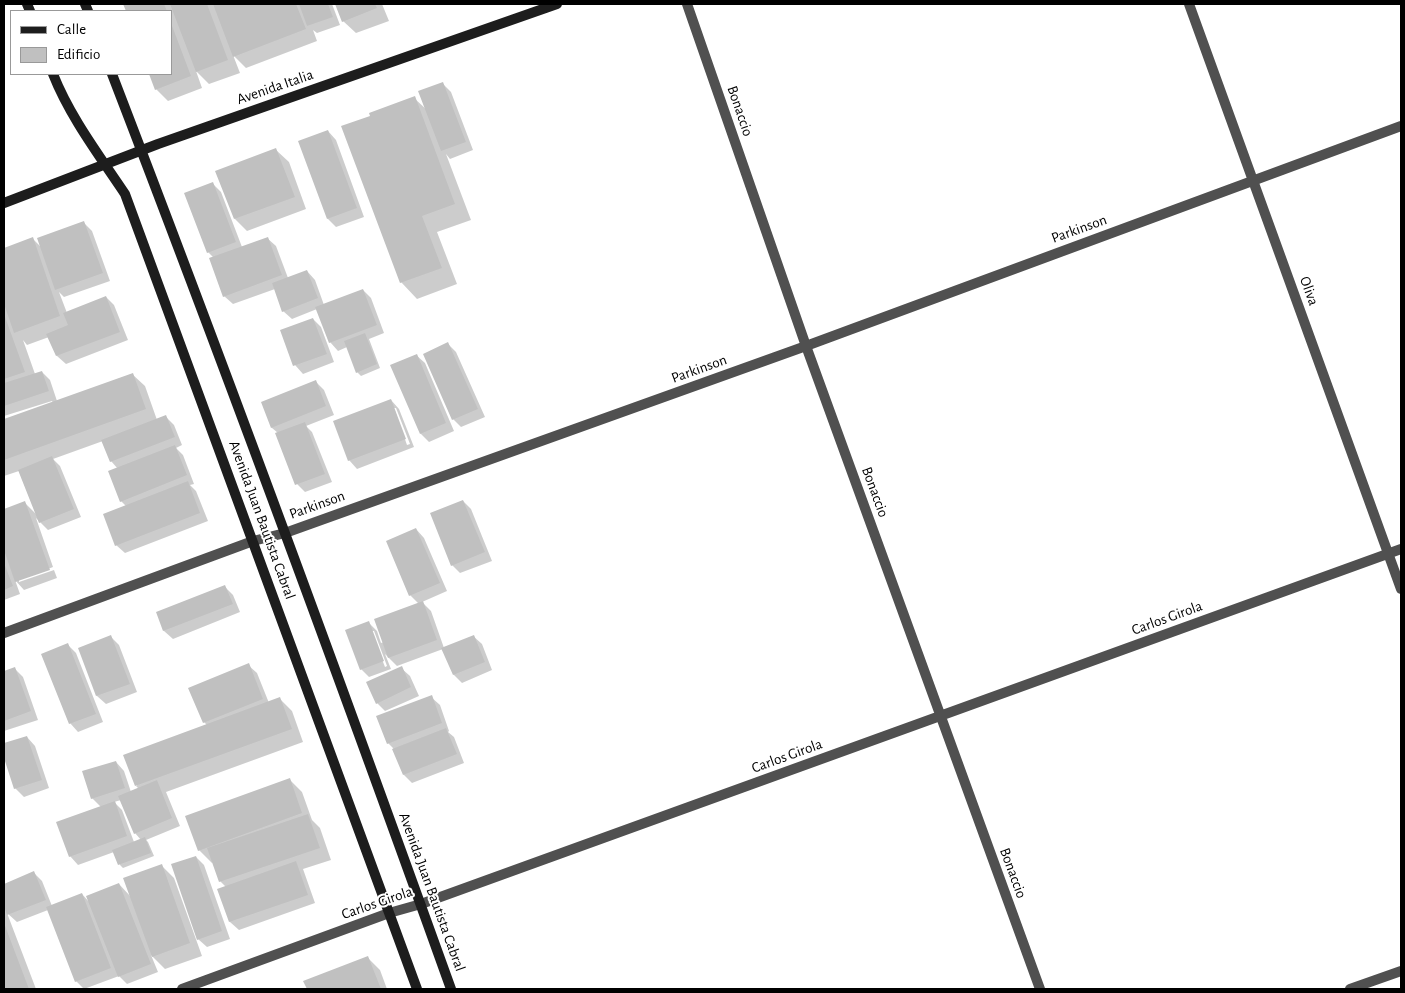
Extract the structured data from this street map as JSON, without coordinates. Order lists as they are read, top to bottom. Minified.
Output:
{"streets":{"main road":["Avenida Italia","Avenida Juan Bautista Cabral"],"street":["Bonaccio","Parkinson","Oliva","Carlos Girola"]},"crossings":[["Avenida Italia","Avenida Juan Bautista Cabral"],["Bonaccio","Parkinson"],["Bonaccio","Carlos Girola"],["Parkinson","Oliva"],["Parkinson","Avenida Juan Bautista Cabral"],["Oliva","Carlos Girola"],["Avenida Juan Bautista Cabral","Carlos Girola"]],"legend":["Calle","Edificio"]}
